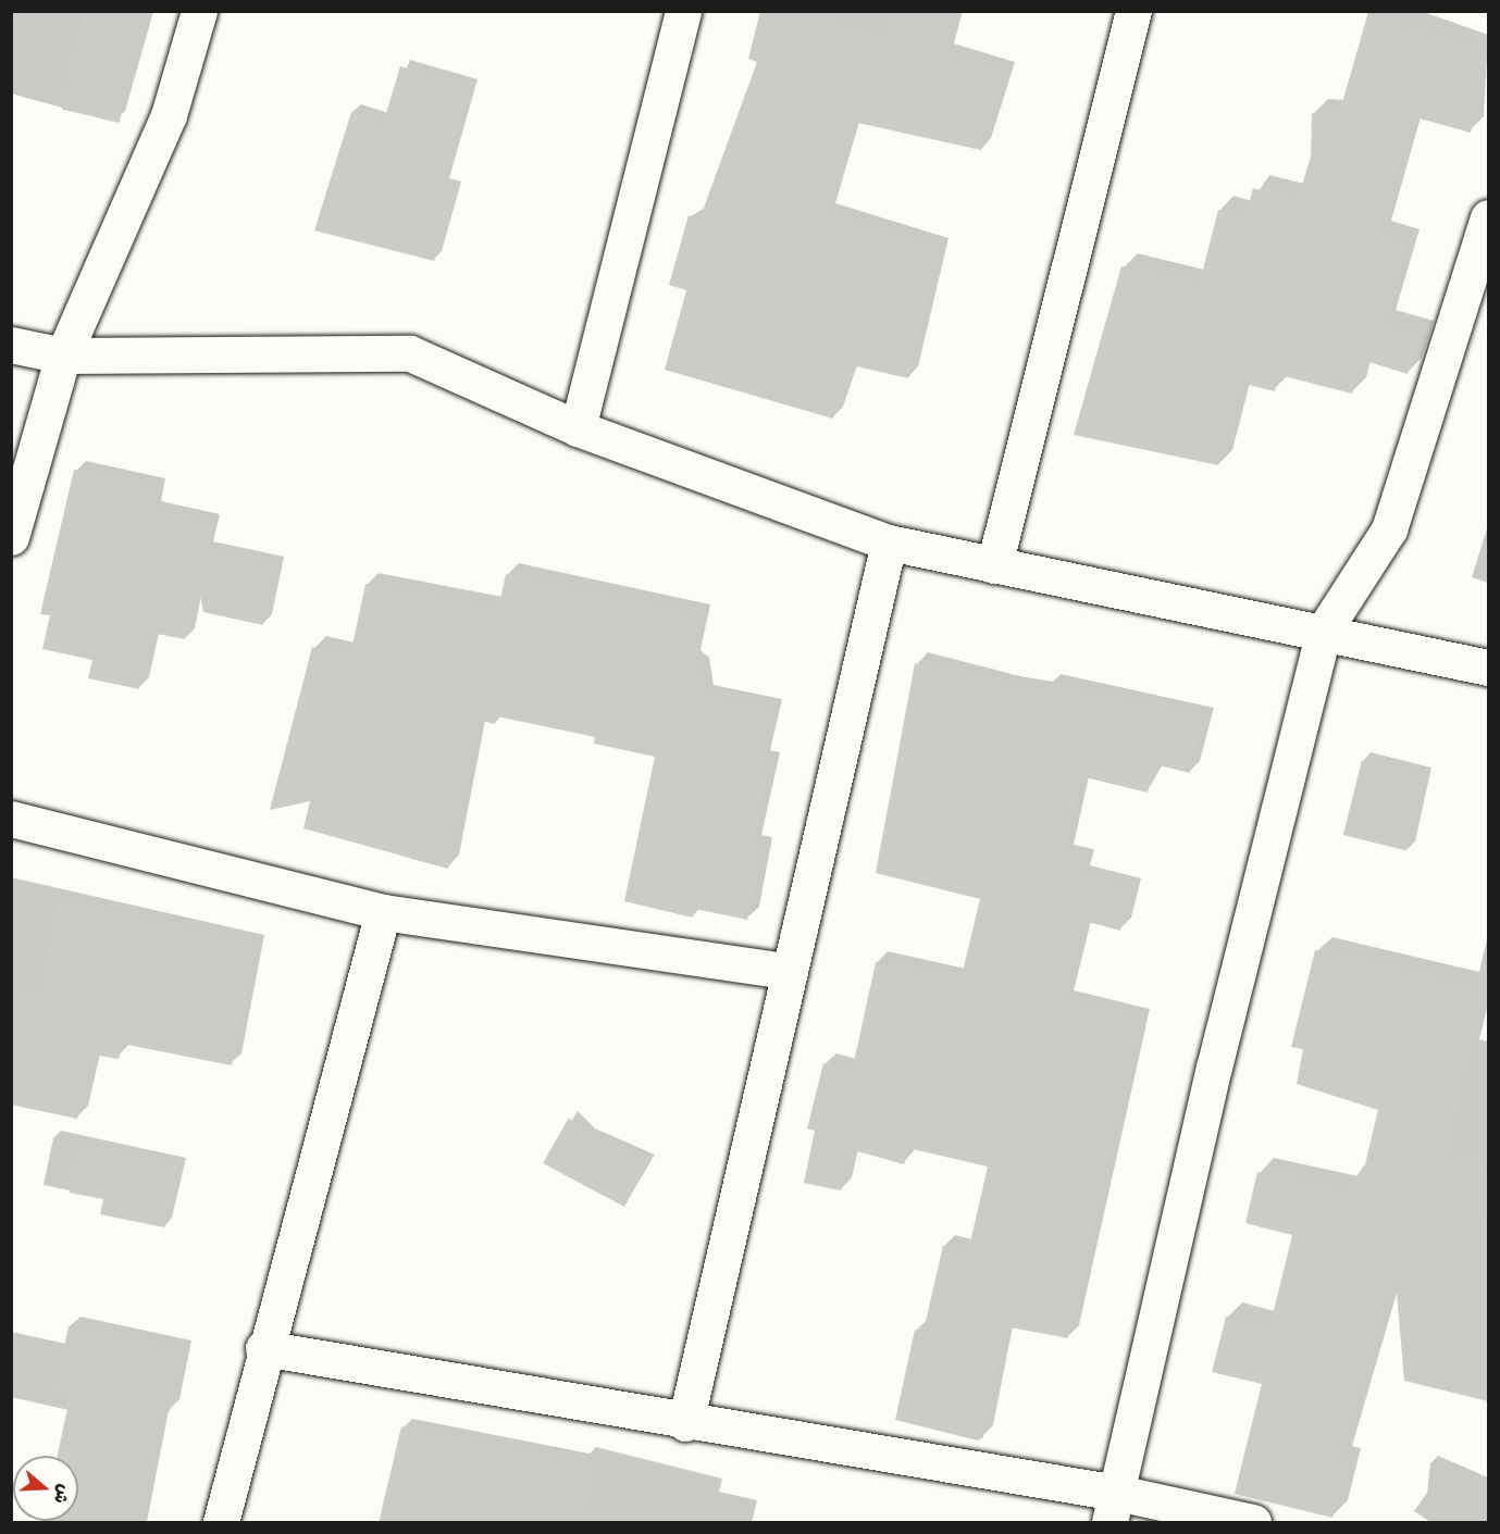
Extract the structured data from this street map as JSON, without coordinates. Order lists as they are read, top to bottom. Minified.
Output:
{"north":"right"}
